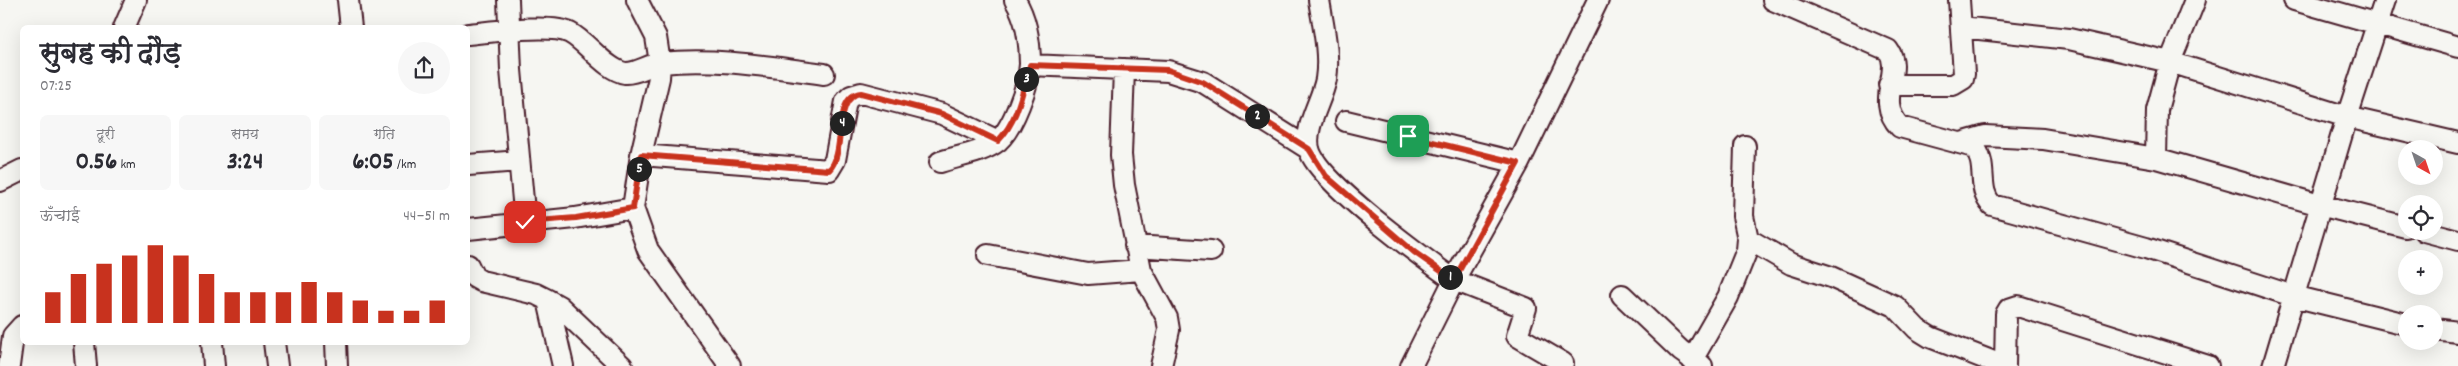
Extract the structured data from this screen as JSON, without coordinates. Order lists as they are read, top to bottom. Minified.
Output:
{"north":"bottom right","page":{"heading":["सुबह की दौड़","07:25"],"pins":["3","2","4","5","1"],"stats":[["दूरी","0.56 km"],["समय","3:24"],["गति","6:05 /km"]],"map_buttons":["+","−"],"chart":["ऊँचाई","44–51 m"]}}
